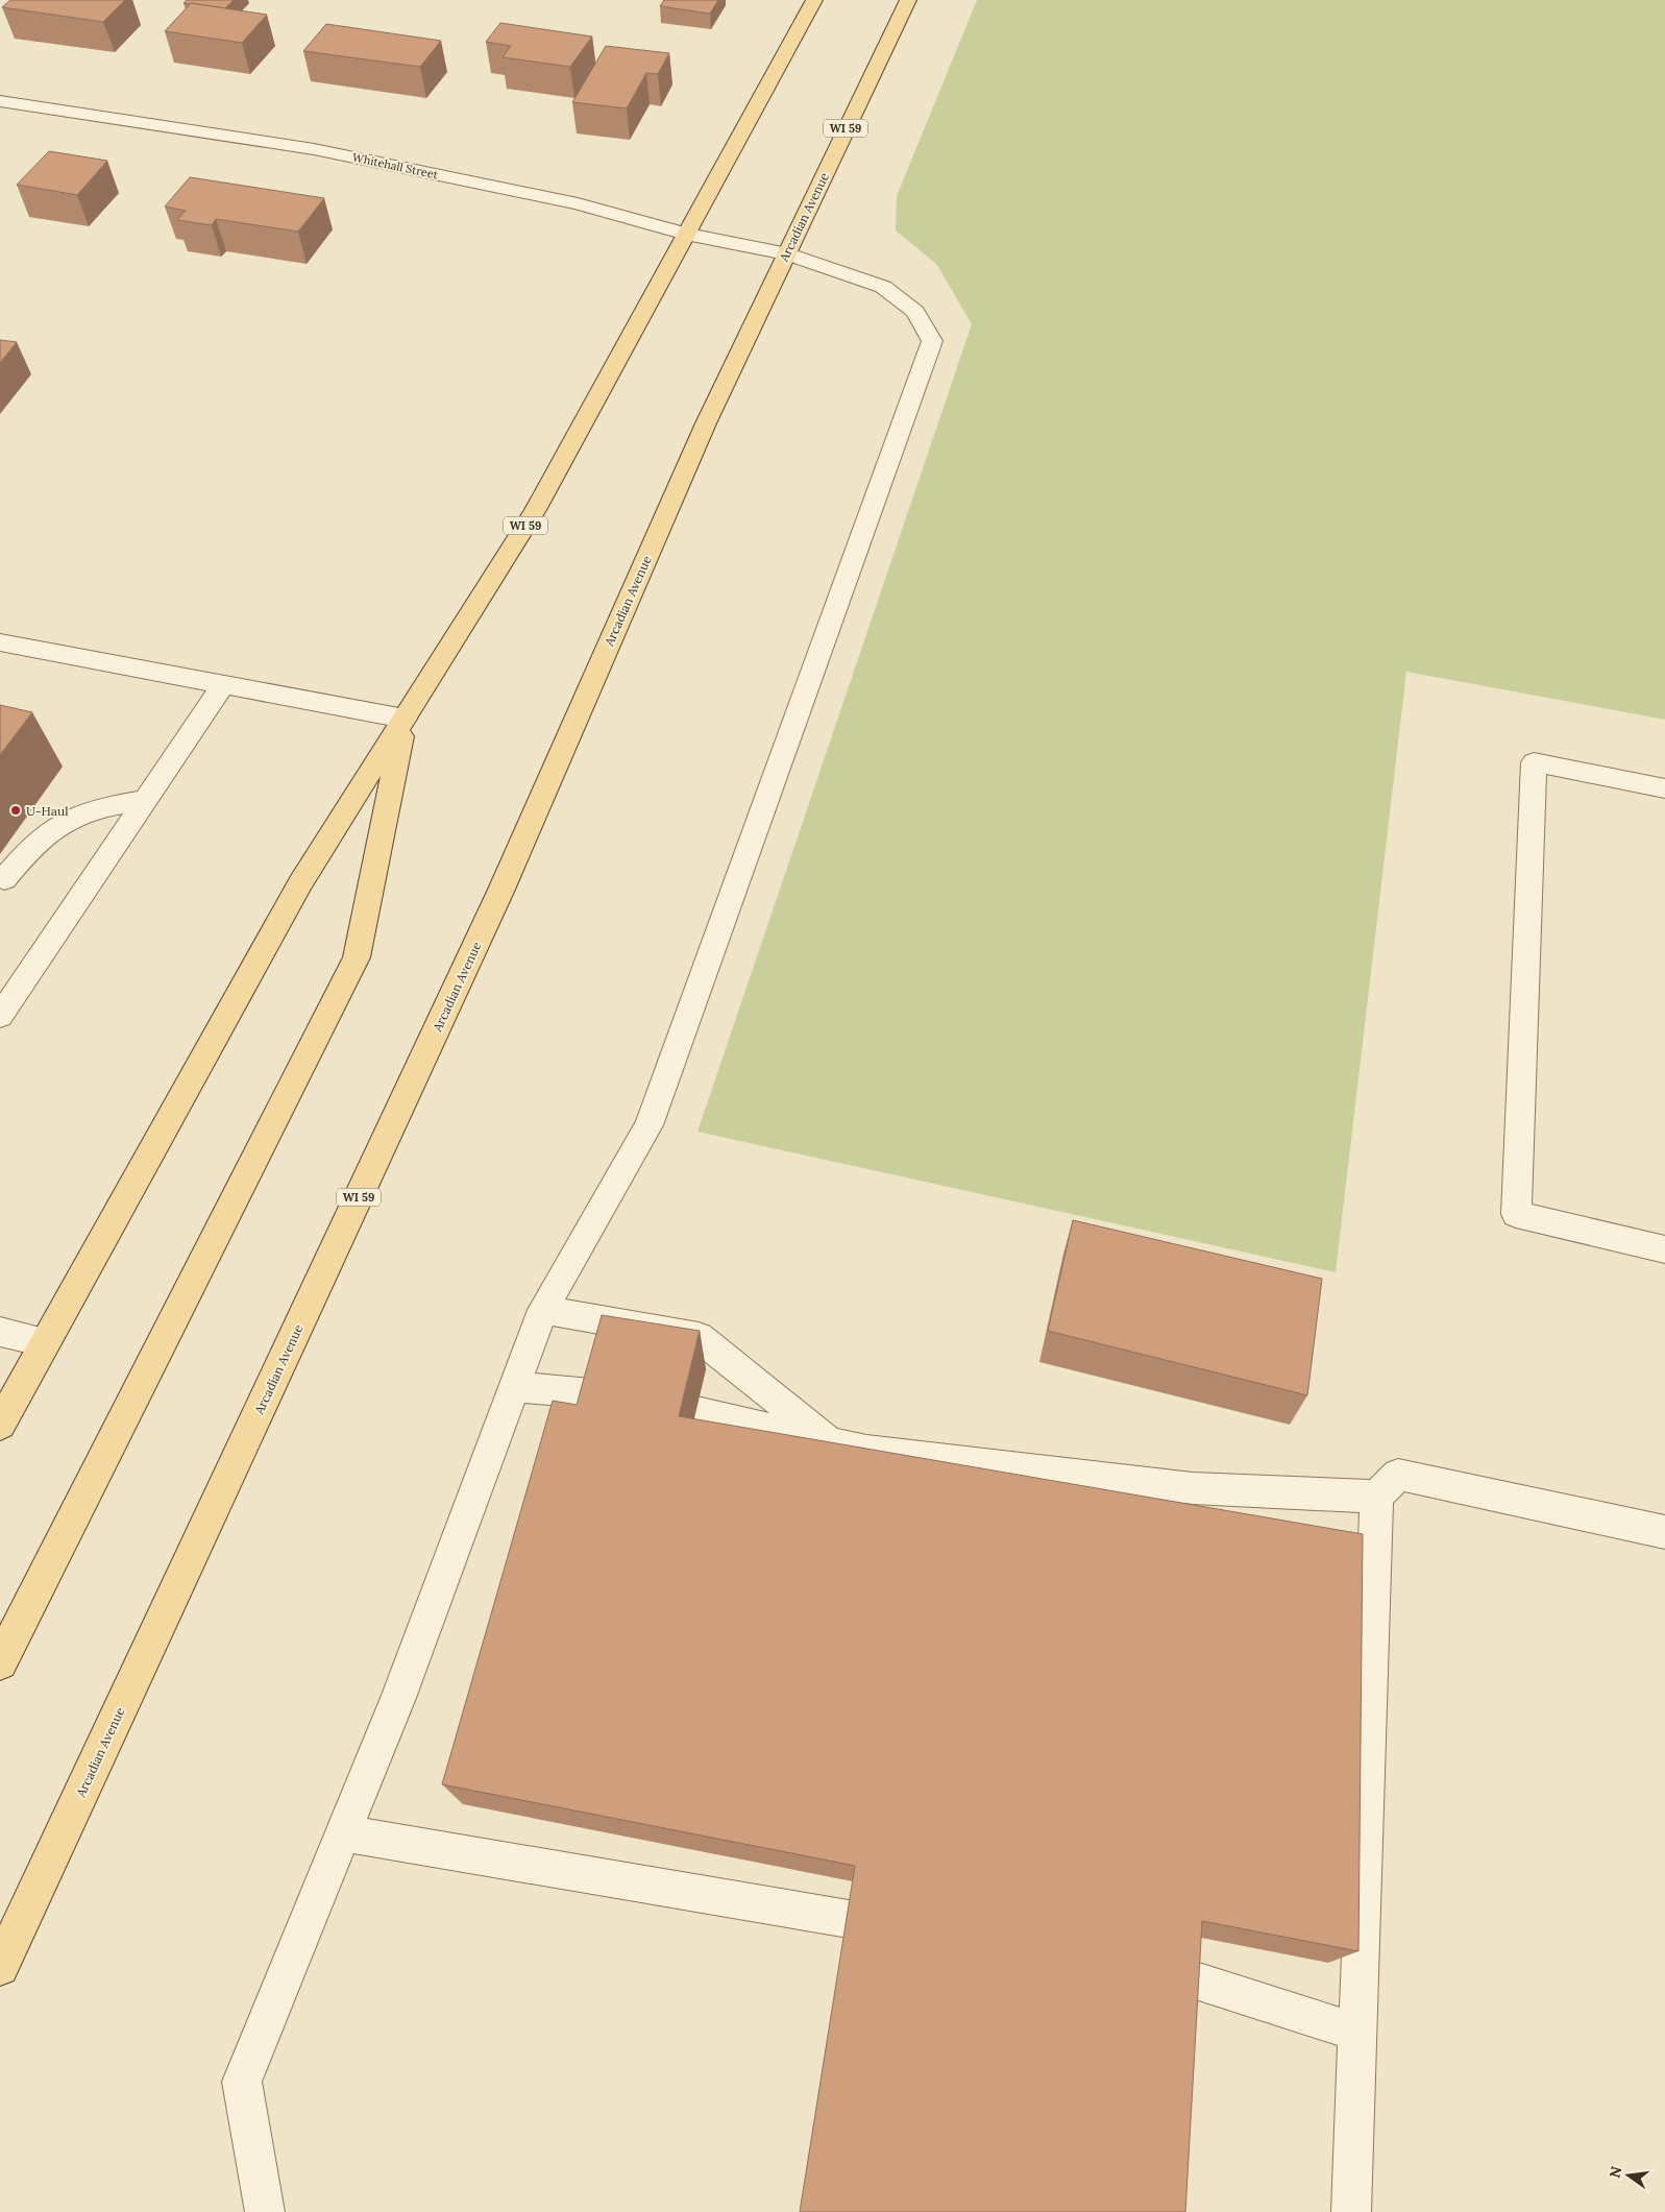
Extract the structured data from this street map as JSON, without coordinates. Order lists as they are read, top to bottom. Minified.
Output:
{"streets":{"main road":["WI 59","Arcadian Avenue"],"street":["Whitehall Street"]},"crossings":[["WI 59","Whitehall Street"],["Whitehall Street","Arcadian Avenue"]],"places":["U-Haul"],"north":"left"}
